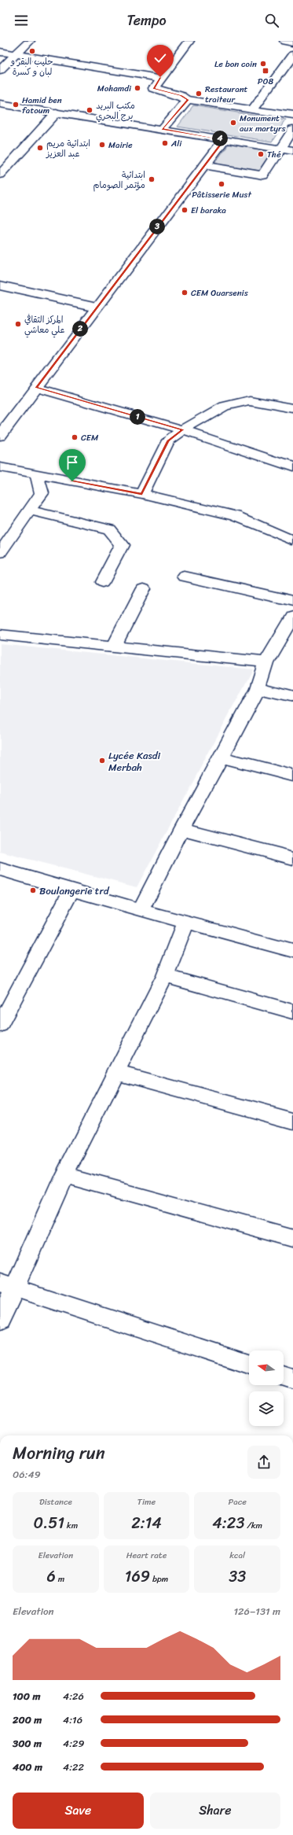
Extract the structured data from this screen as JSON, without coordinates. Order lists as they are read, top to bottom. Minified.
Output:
{"places":{"other":["حليب البقر و لبان و كسرة","Le bon coin","Mohamdi","Restaurant traiteur","Hamid ben fatoum","مكتب البريد برج البحري","Monument aux martyrs","Ali","Mairie","ابتدائية مريم عبد العزيز","Thé","ابتدائية مؤتمر الصومام","Pâtisserie Must","El baraka","CEM Ouarsenis","المركز الثقافي علي معاشي","CEM","Lycée Kasdi Merbah","Boulangerie trd"],"transit":["P08"]},"north":"left","page":{"header":"Tempo","pins":["4","3","2","1"],"heading":["Morning run","06:49"],"stats":[["Distance","0.51 km"],["Time","2:14"],["Pace","4:23 /km"],["Elevation","6 m"],["Heart rate","169 bpm"],["kcal","33"]],"chart":["Elevation","126–131 m"],"list":[{"name":"100 m","note":"4:26"},{"name":"200 m","note":"4:16"},{"name":"300 m","note":"4:29"},{"name":"400 m","note":"4:22"}],"buttons":["Save","Share"]}}
